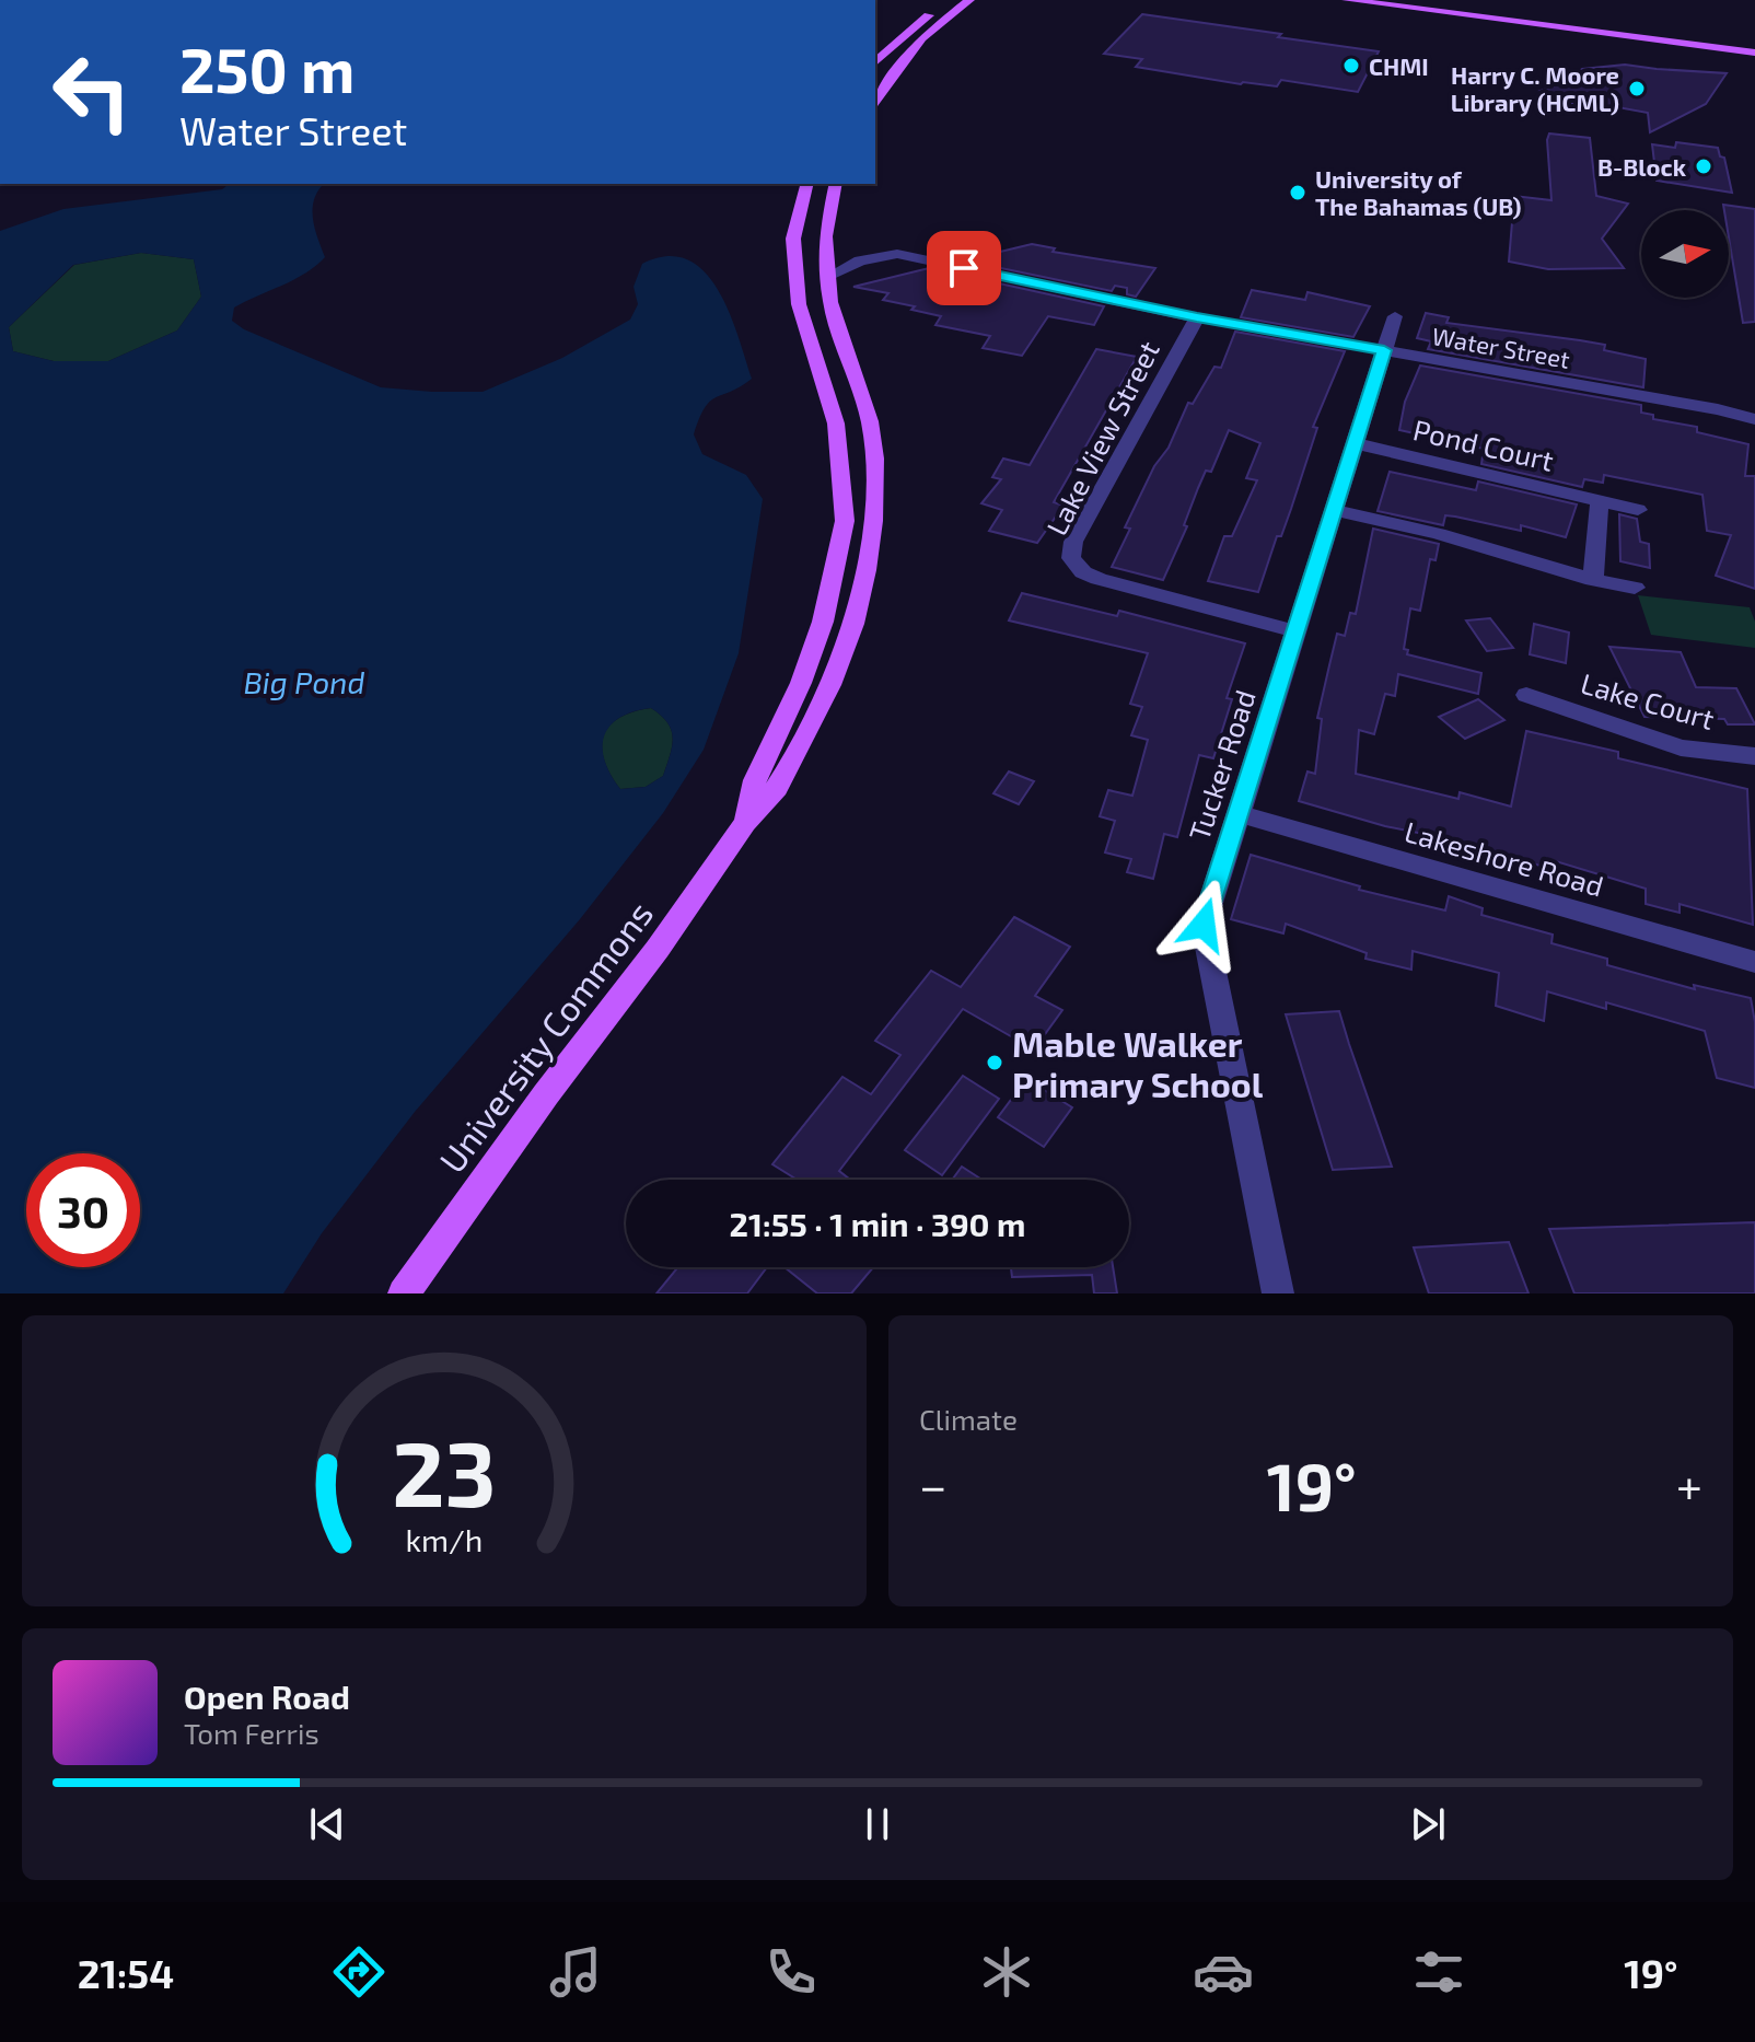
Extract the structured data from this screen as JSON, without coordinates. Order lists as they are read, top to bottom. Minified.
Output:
{"streets":{"main road":["University Commons"],"street":["Water Street","Lake View Street","Pond Court","Lake Court","Tucker Road","Lakeshore Road"]},"crossings":[["Water Street","Lake View Street"],["Water Street","Tucker Road"],["Water Street","University Commons"],["Lake View Street","Tucker Road"],["Pond Court","Tucker Road"],["Tucker Road","Lakeshore Road"]],"water":["Big Pond"],"places":["CHMI","Harry C. Moore Library (HCML)","B-Block","University of The Bahamas (UB)","Mable Walker Primary School"],"north":"right","page":{"turn":["250 m","Water Street"],"limit":"30","trip":"21:55 · 1 min · 390 m","tile":"Climate","heat":["−","19°","+"],"song":["Open Road","Tom Ferris"],"tabs":["21:54","19°"],"gauge":["23","km/h"]}}
